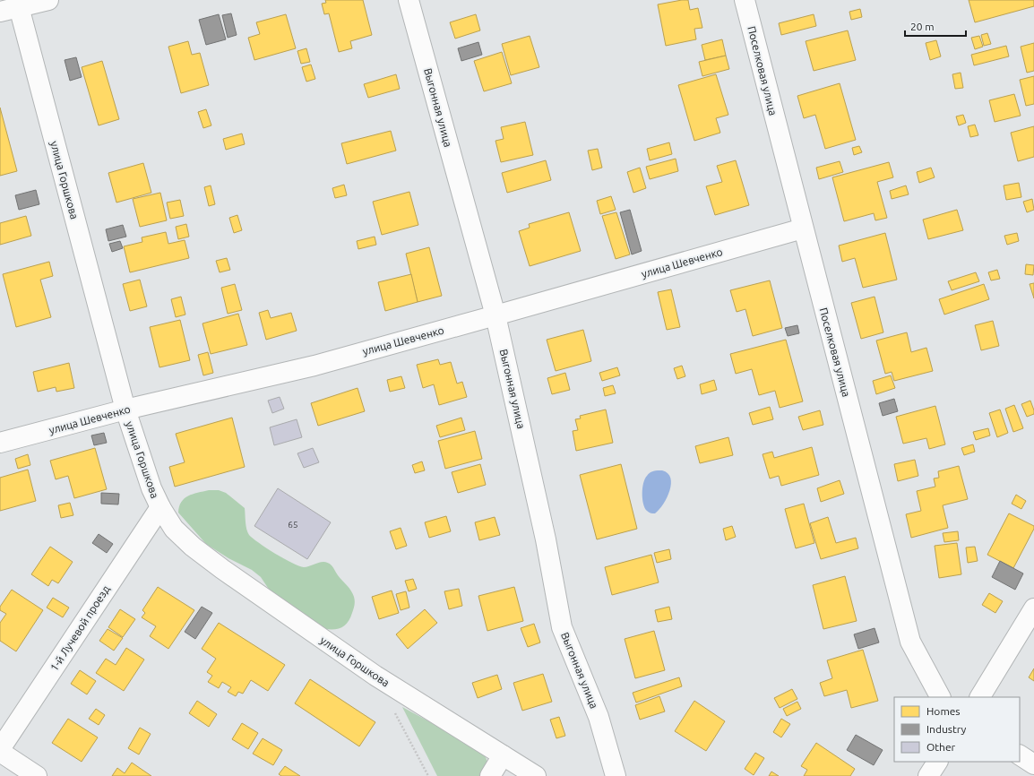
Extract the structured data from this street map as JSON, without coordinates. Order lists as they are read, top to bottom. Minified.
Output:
{"streets":{"street":["Поселковая улица","Выгонная улица","улица Горшкова","улица Шевченко","1-й Лучевой проезд"]},"crossings":[["Поселковая улица","улица Шевченко"],["Выгонная улица","улица Шевченко"],["улица Горшкова","улица Шевченко"],["улица Горшкова","1-й Лучевой проезд"]],"house_numbers":["65"],"legend":["Homes","Industry","Other"],"scale_bar":"20 m"}
